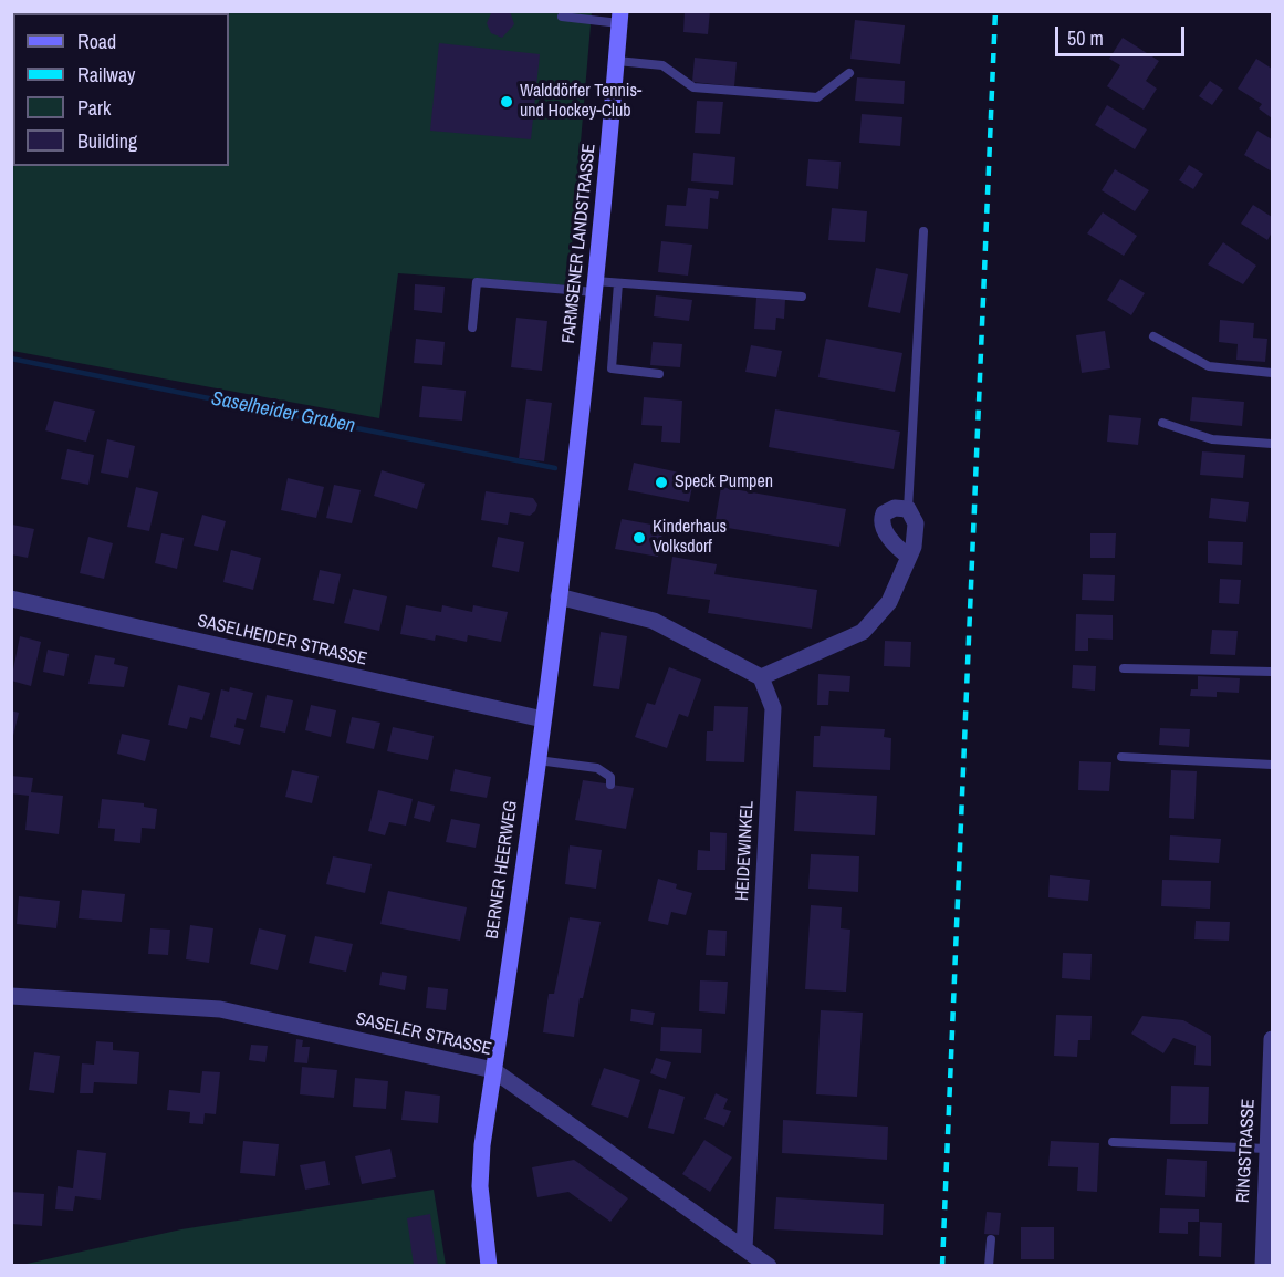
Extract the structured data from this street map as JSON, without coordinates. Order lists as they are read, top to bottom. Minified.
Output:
{"streets":{"main road":["FARMSENER LANDSTRASSE","BERNER HEERWEG"],"street":["SASELHEIDER STRASSE","HEIDEWINKEL","SASELER STRASSE","RINGSTRASSE"]},"crossings":[["FARMSENER LANDSTRASSE","BERNER HEERWEG"],["SASELHEIDER STRASSE","BERNER HEERWEG"],["HEIDEWINKEL","SASELER STRASSE"],["BERNER HEERWEG","SASELER STRASSE"]],"water":["Saselheider Graben"],"places":["Walddörfer Tennis- und Hockey-Club","Speck Pumpen","Kinderhaus Volksdorf"],"legend":["Road","Railway","Park","Building"],"scale_bar":"50 m"}
